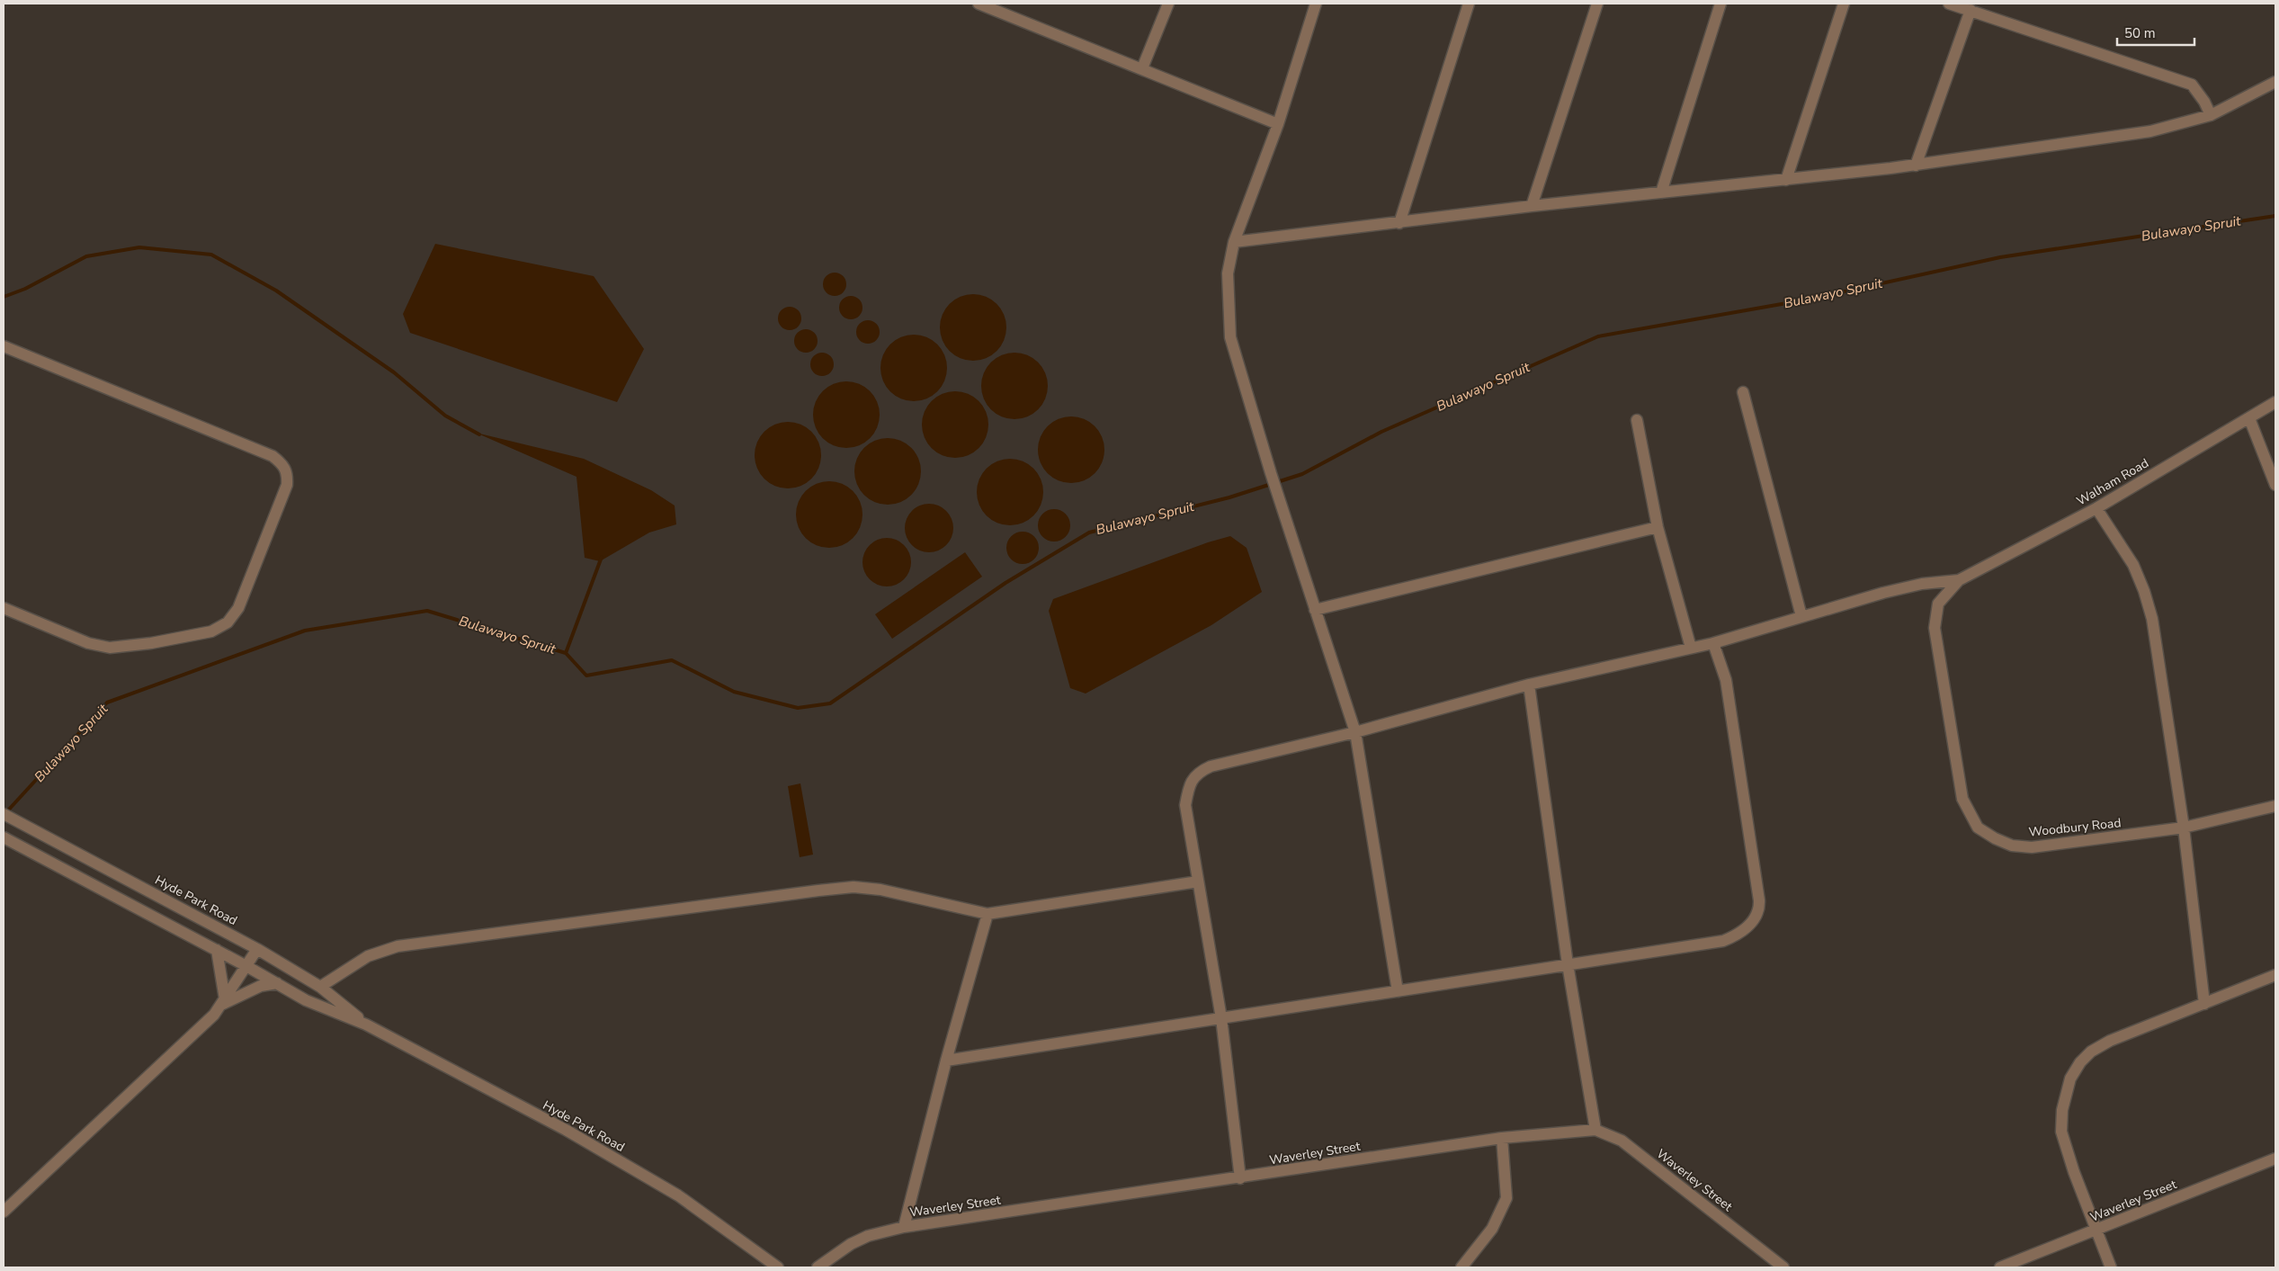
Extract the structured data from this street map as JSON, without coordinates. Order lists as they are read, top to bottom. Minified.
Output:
{"streets":{"street":["Walham Road","Woodbury Road","Hyde Park Road","Waverley Street"]},"crossings":[["Walham Road","Woodbury Road"]],"water":["Bulawayo Spruit"],"scale_bar":"50 m"}
